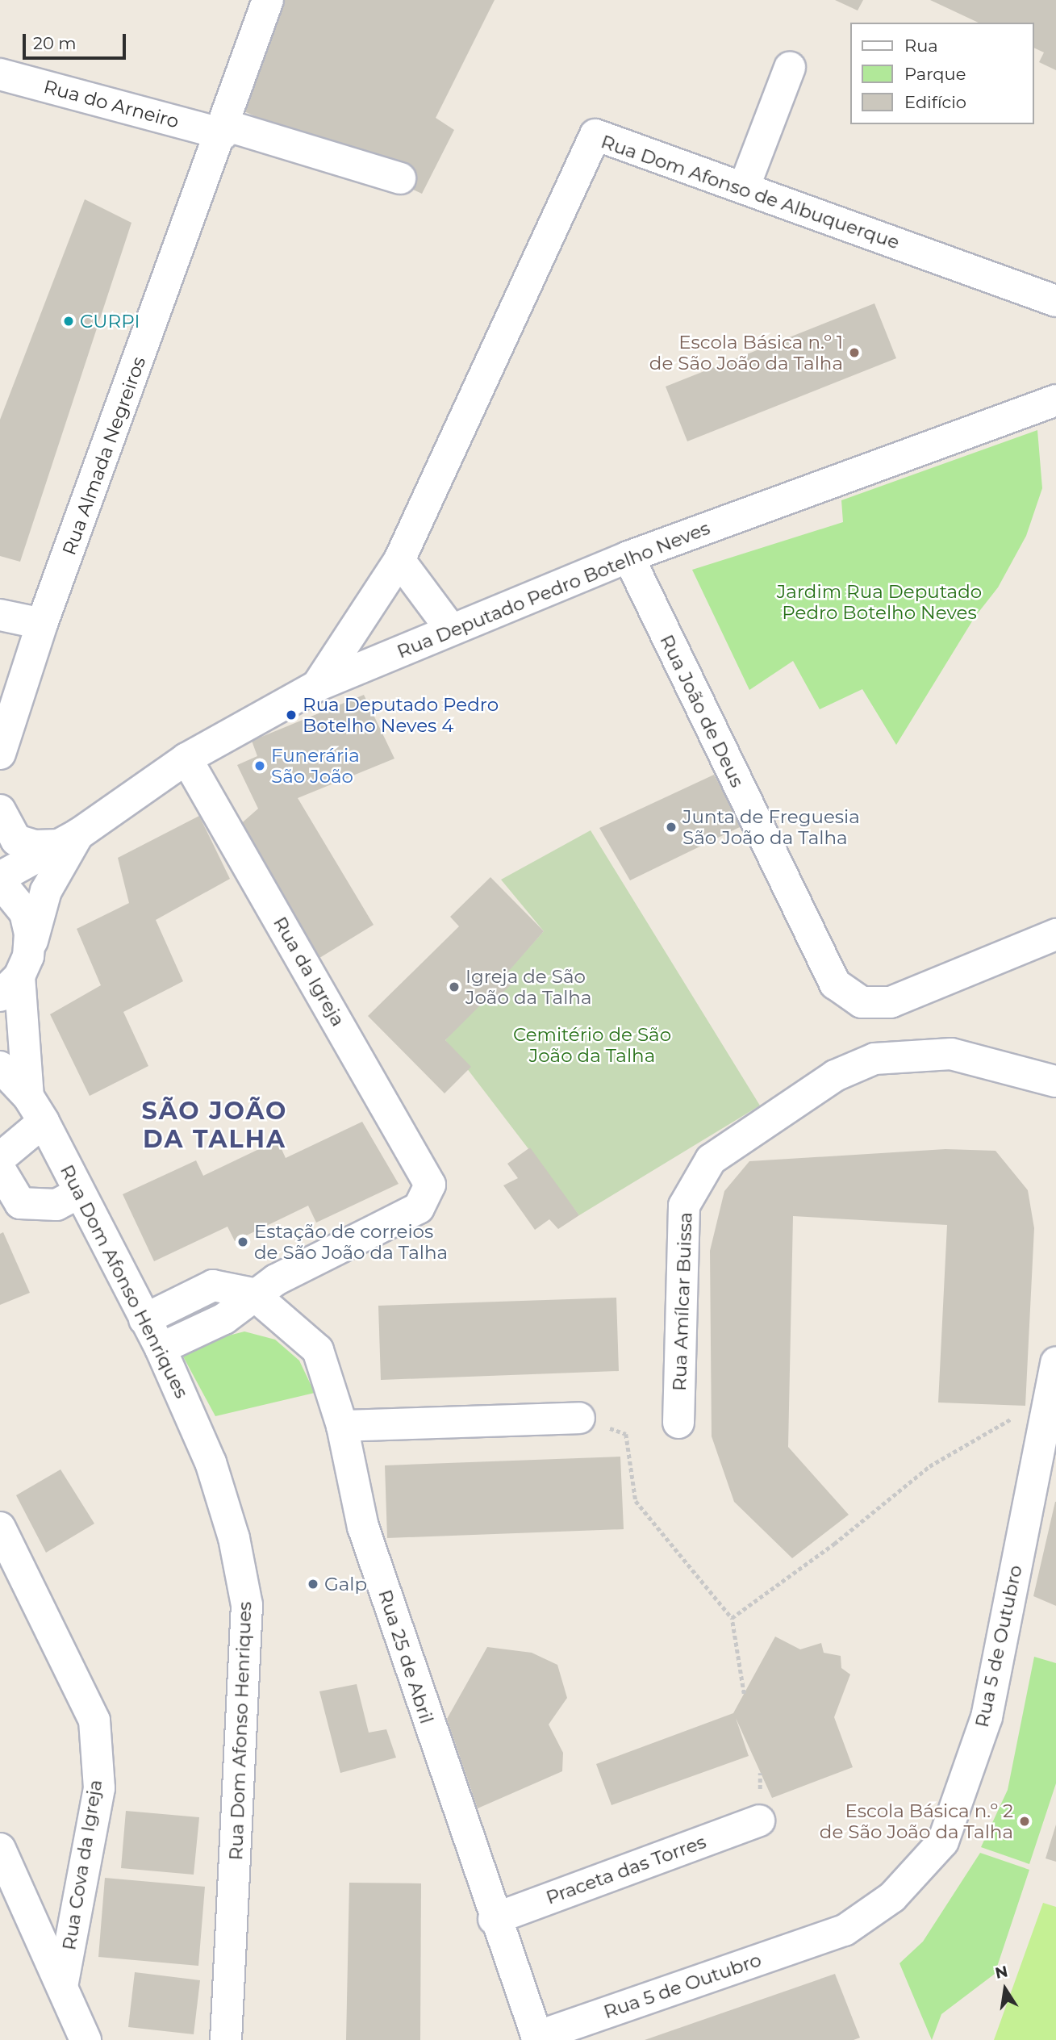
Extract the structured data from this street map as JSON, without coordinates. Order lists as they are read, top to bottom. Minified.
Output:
{"streets":{"street":["Rua do Arneiro","Rua Dom Afonso de Albuquerque","Rua Almada Negreiros","Rua Deputado Pedro Botelho Neves","Rua João de Deus","Rua da Igreja","Rua Dom Afonso Henriques","Rua Amílcar Buissa","Rua 5 de Outubro","Rua 25 de Abril","Rua Cova da Igreja","Praceta das Torres"]},"crossings":[["Rua do Arneiro","Rua Almada Negreiros"],["Rua Dom Afonso de Albuquerque","Rua Deputado Pedro Botelho Neves"],["Rua Deputado Pedro Botelho Neves","Rua João de Deus"],["Rua Deputado Pedro Botelho Neves","Rua da Igreja"],["Rua Deputado Pedro Botelho Neves","Rua Dom Afonso Henriques"],["Rua da Igreja","Rua Dom Afonso Henriques"],["Rua da Igreja","Rua 25 de Abril"],["Rua 5 de Outubro","Rua 25 de Abril"],["Rua 25 de Abril","Praceta das Torres"]],"districts":["SÃO JOÃO DA TALHA"],"parks":["Jardim Rua Deputado Pedro Botelho Neves","Cemitério de São João da Talha"],"places":["CURPI","Escola Básica n.º 1 de São João da Talha","Rua Deputado Pedro Botelho Neves 4","Funerária São João","Junta de Freguesia São João da Talha","Igreja de São João da Talha","Estação de correios de São João da Talha","Galp","Escola Básica n.º 2 de São João da Talha"],"legend":["Rua","Parque","Edifício"],"scale_bar":"20 m","north":"top"}
